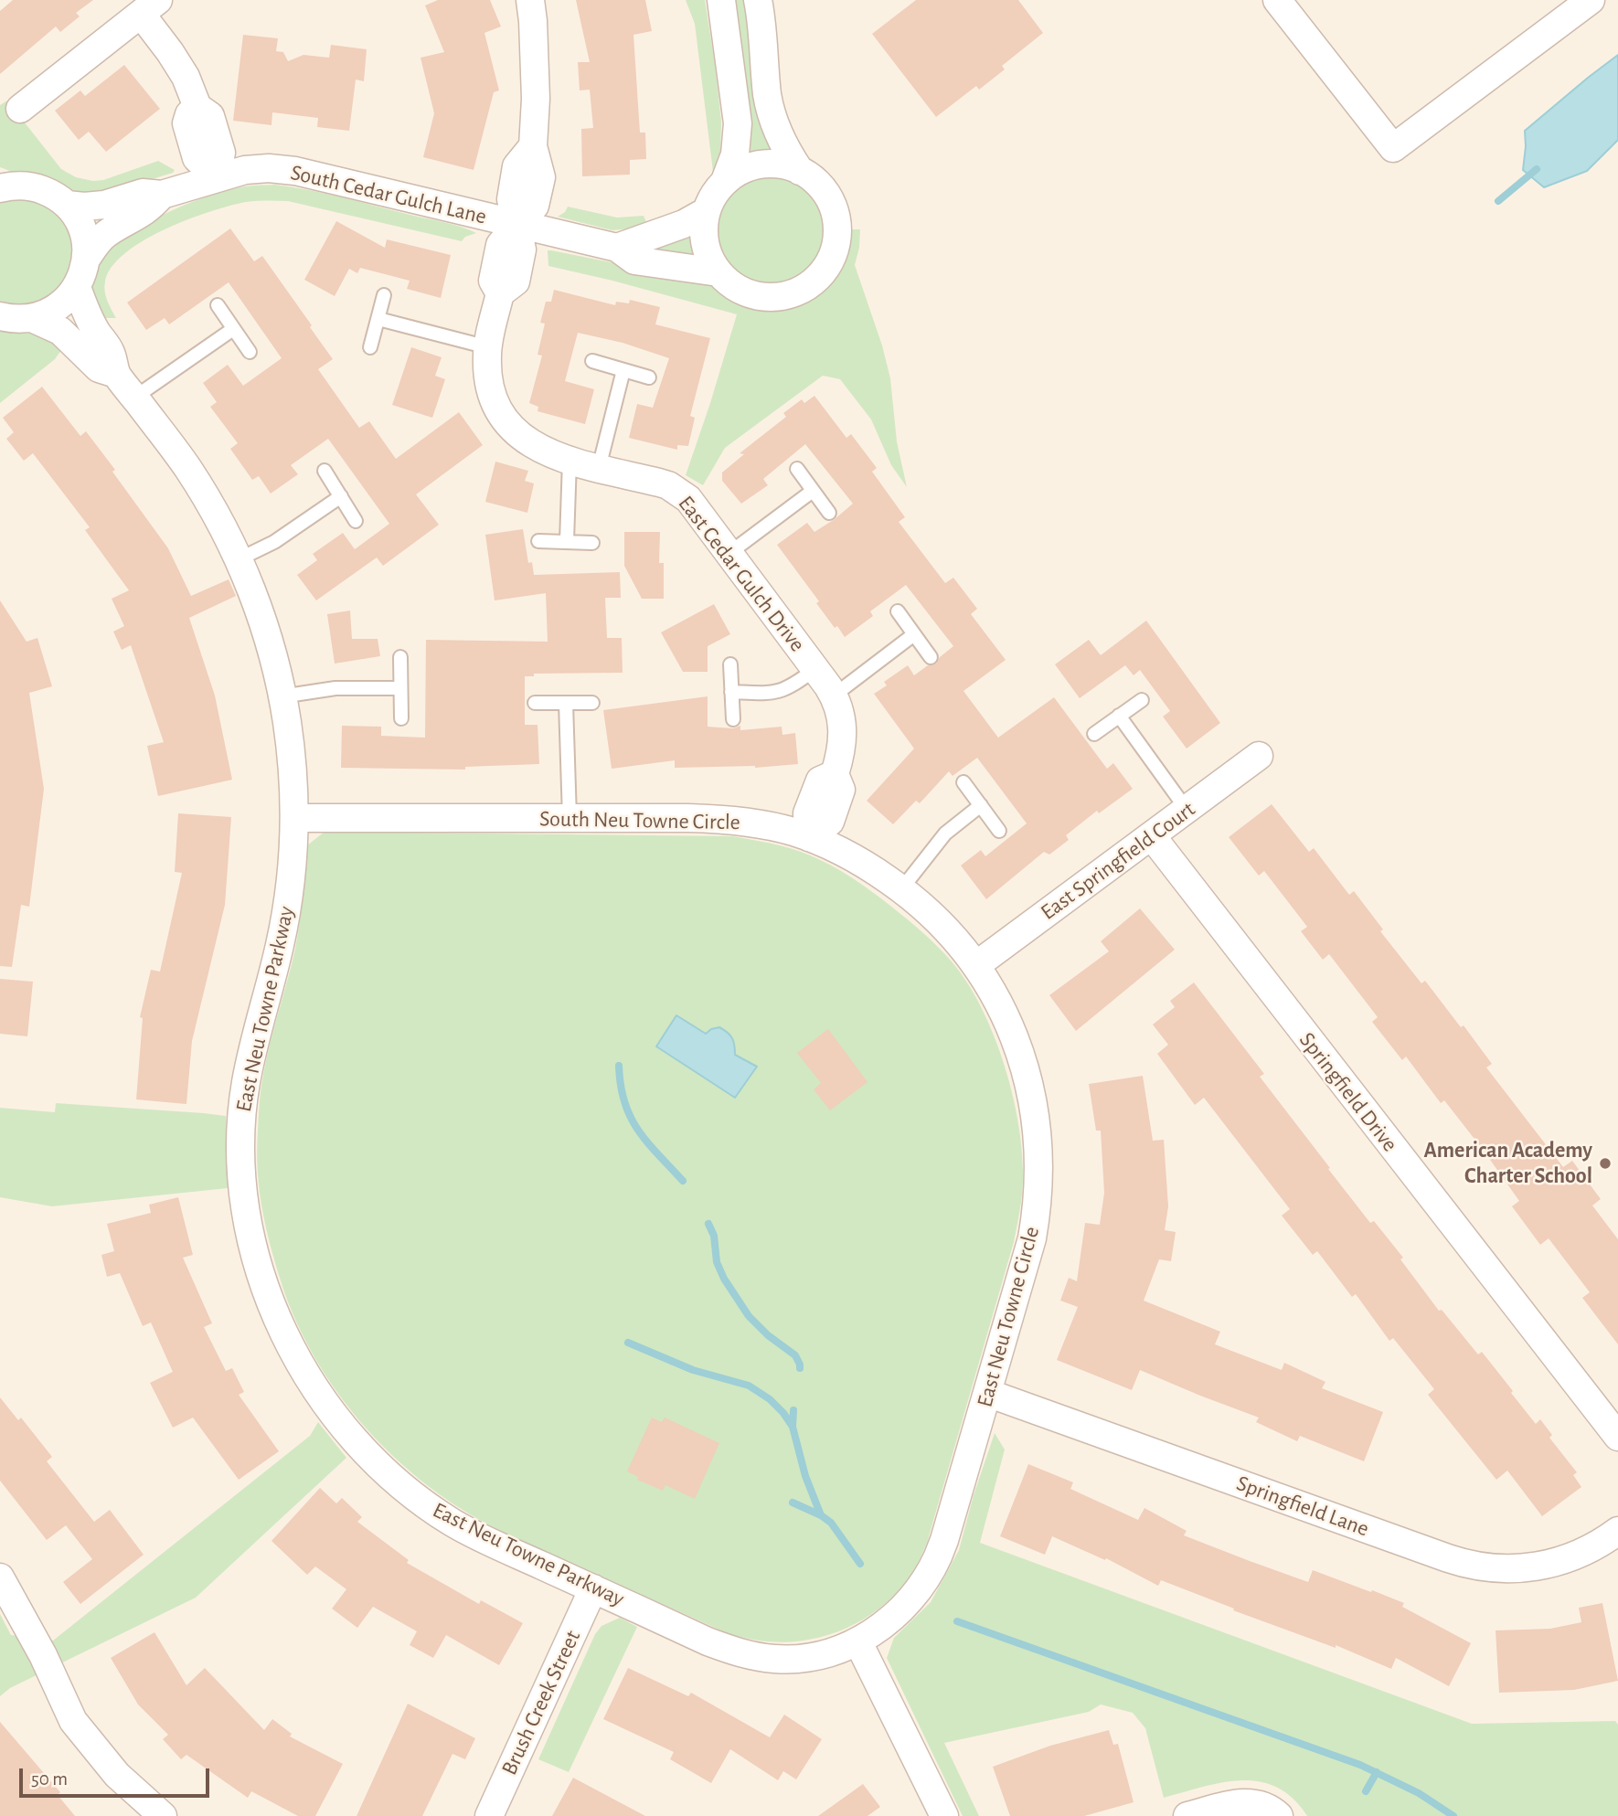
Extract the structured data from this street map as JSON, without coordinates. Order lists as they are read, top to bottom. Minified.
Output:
{"streets":{"street":["South Cedar Gulch Lane","East Cedar Gulch Drive","South Neu Towne Circle","East Springfield Court","East Neu Towne Parkway","Springfield Drive","East Neu Towne Circle","Springfield Lane","Brush Creek Street"]},"crossings":[["South Cedar Gulch Lane","East Cedar Gulch Drive"],["East Cedar Gulch Drive","South Neu Towne Circle"],["South Neu Towne Circle","East Springfield Court"],["South Neu Towne Circle","East Neu Towne Parkway"],["South Neu Towne Circle","East Neu Towne Circle"],["East Springfield Court","Springfield Drive"],["East Springfield Court","East Neu Towne Circle"],["East Neu Towne Parkway","East Neu Towne Circle"],["East Neu Towne Parkway","Brush Creek Street"],["East Neu Towne Circle","Springfield Lane"]],"places":["American Academy Charter School"],"scale_bar":"50 m"}
